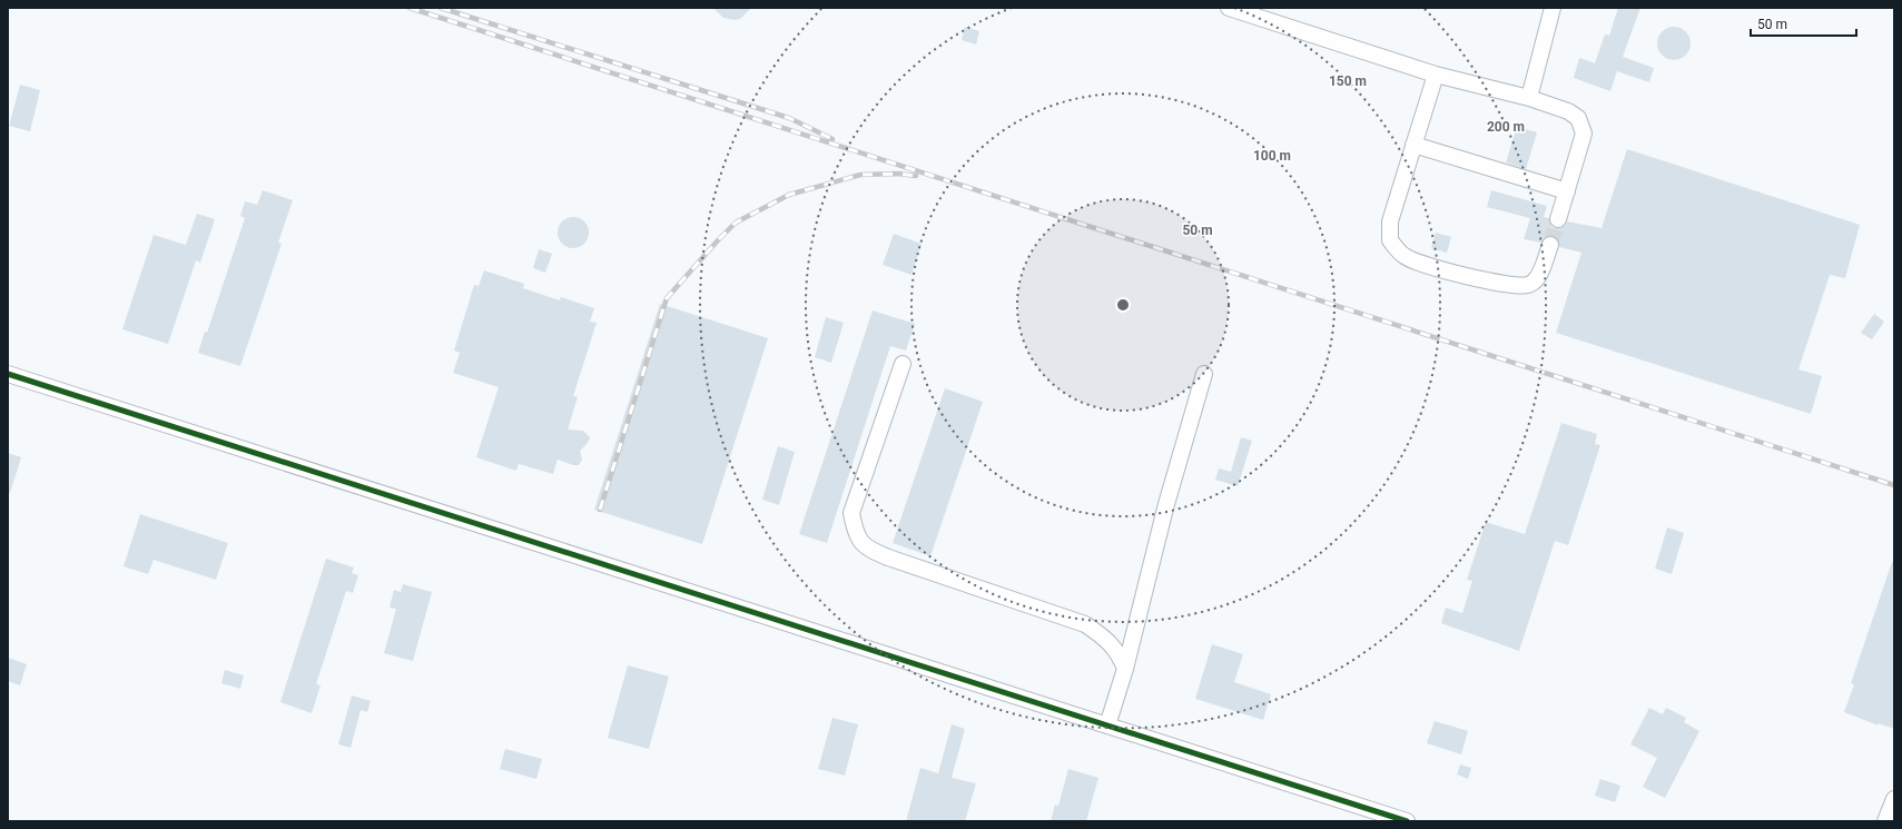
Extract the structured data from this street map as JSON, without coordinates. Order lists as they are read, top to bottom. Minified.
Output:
{"scale_bar":"50 m","rings":["150 m","200 m","100 m","50 m"]}
